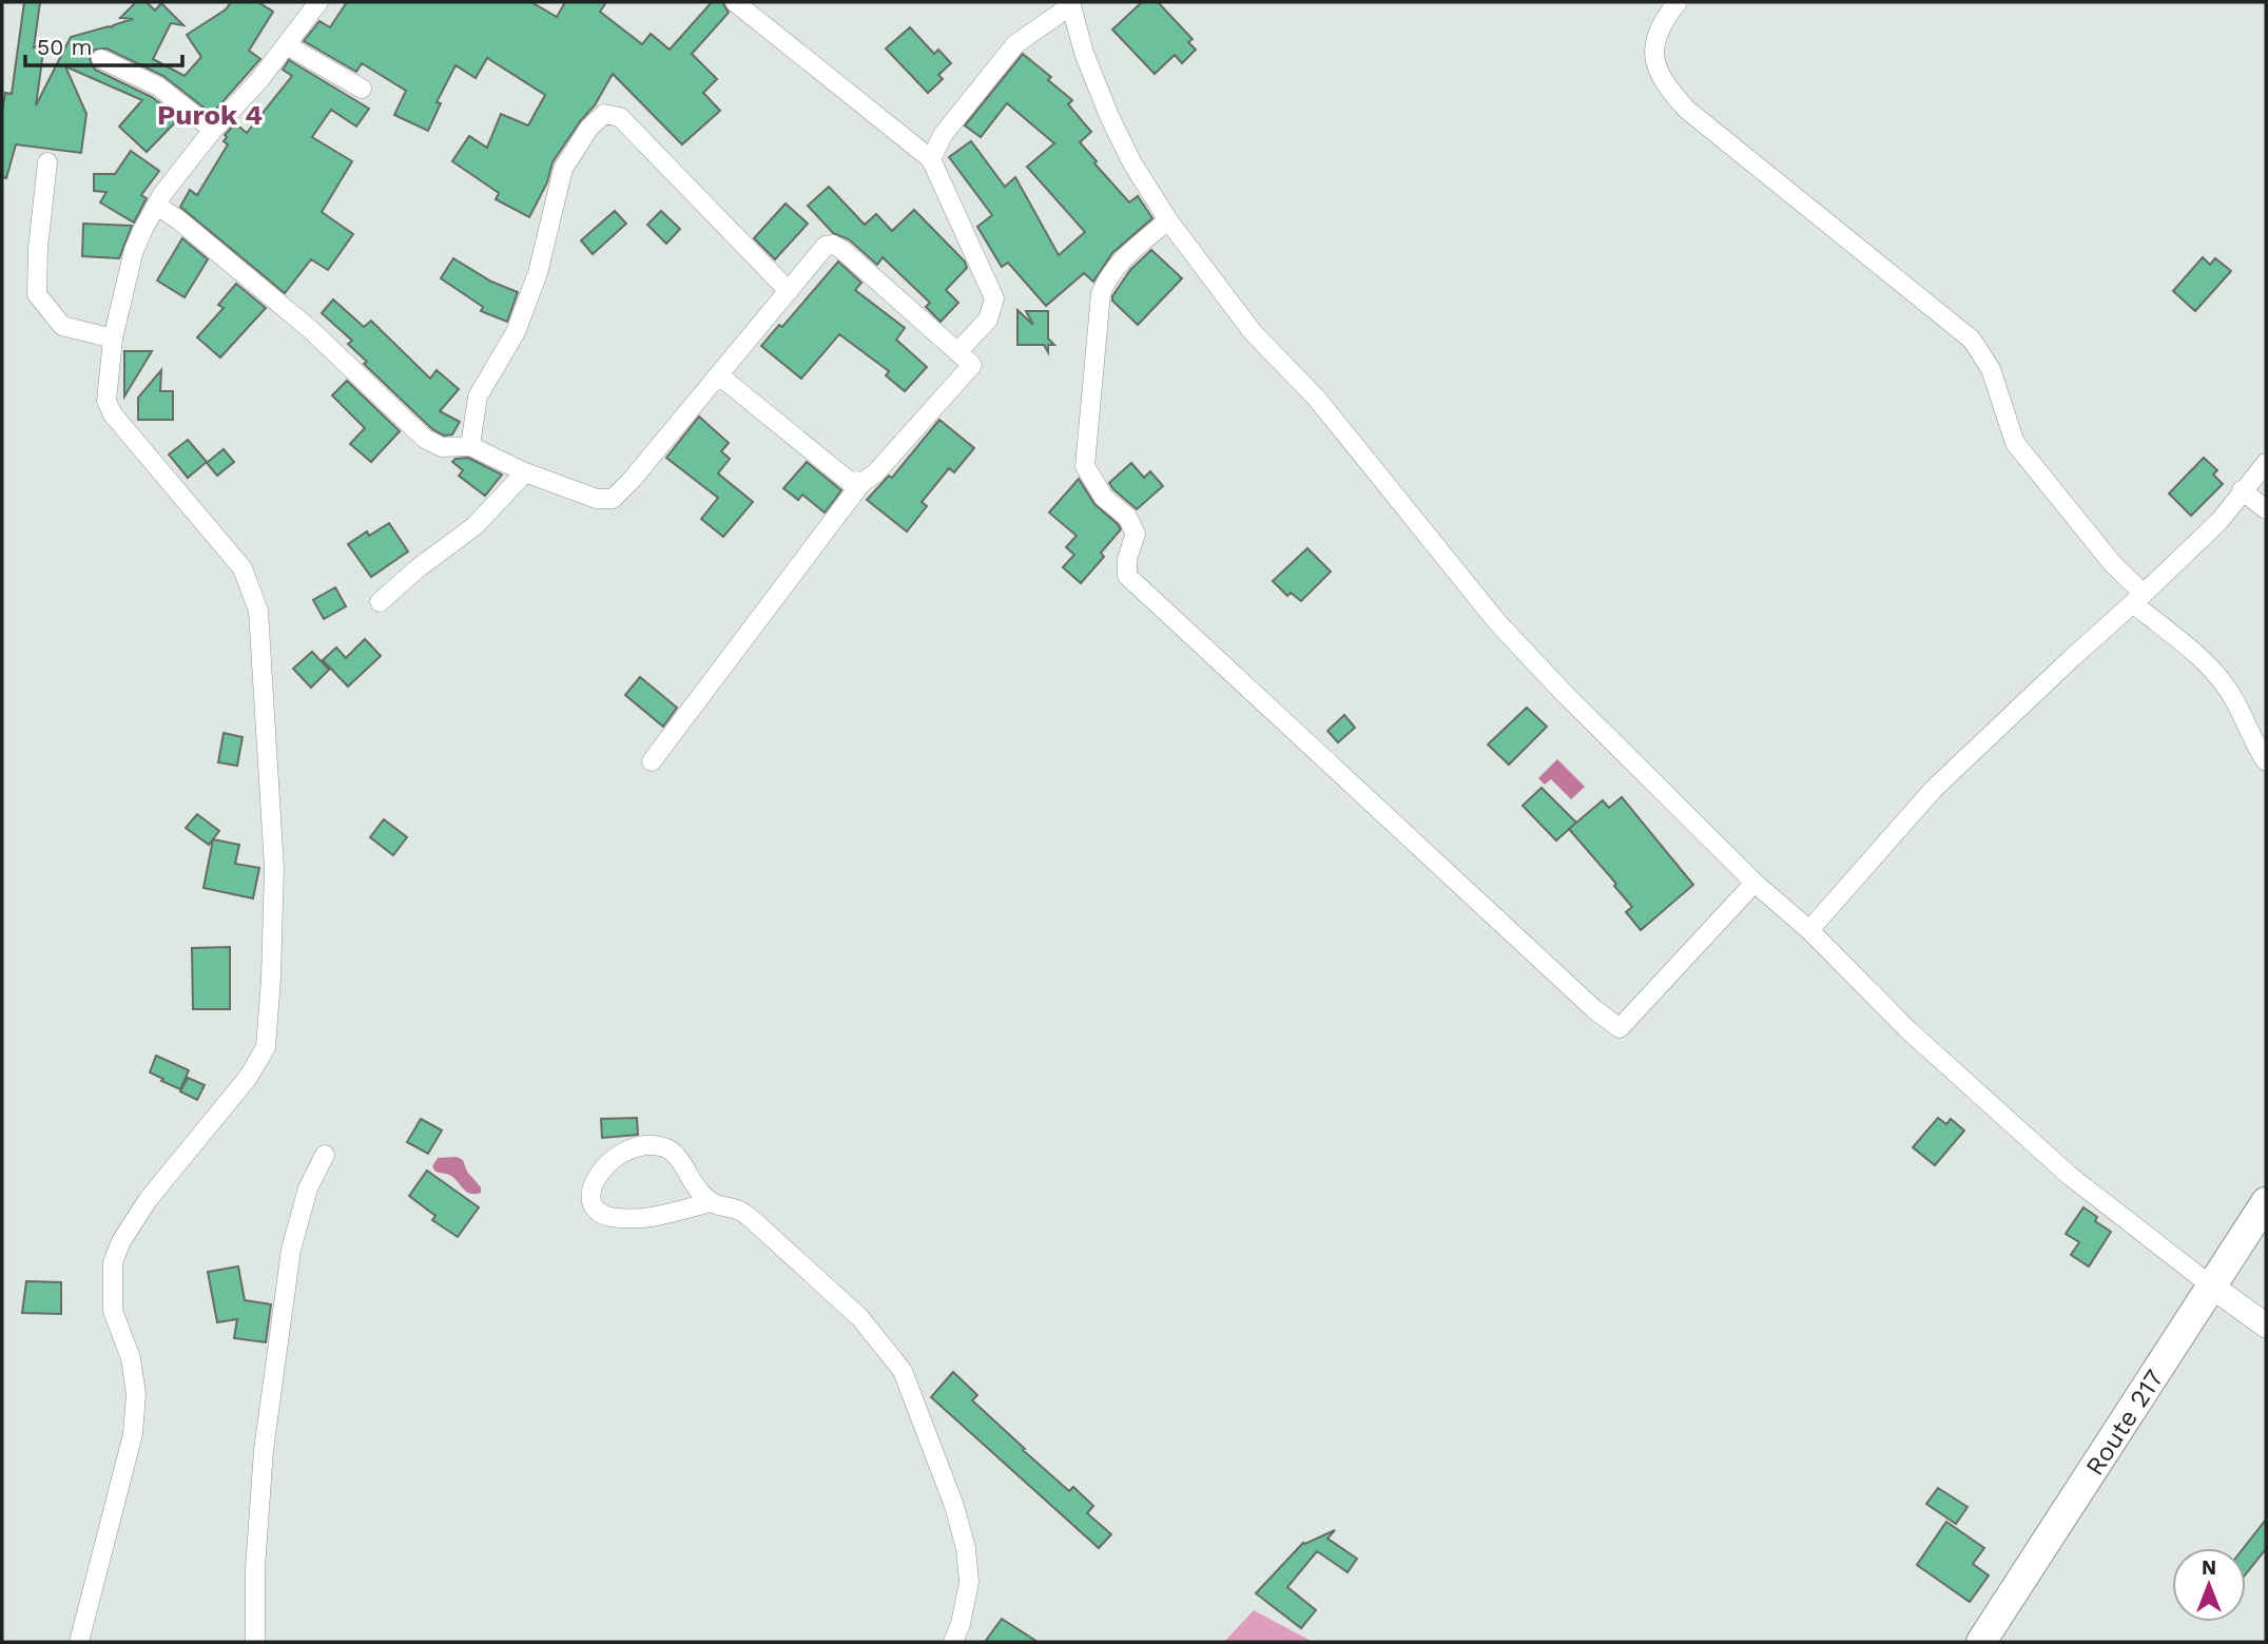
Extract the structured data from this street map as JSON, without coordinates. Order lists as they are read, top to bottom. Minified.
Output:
{"streets":{"main road":["Route 217"]},"districts":["Purok 4"],"scale_bar":"50 m","north":"top"}
